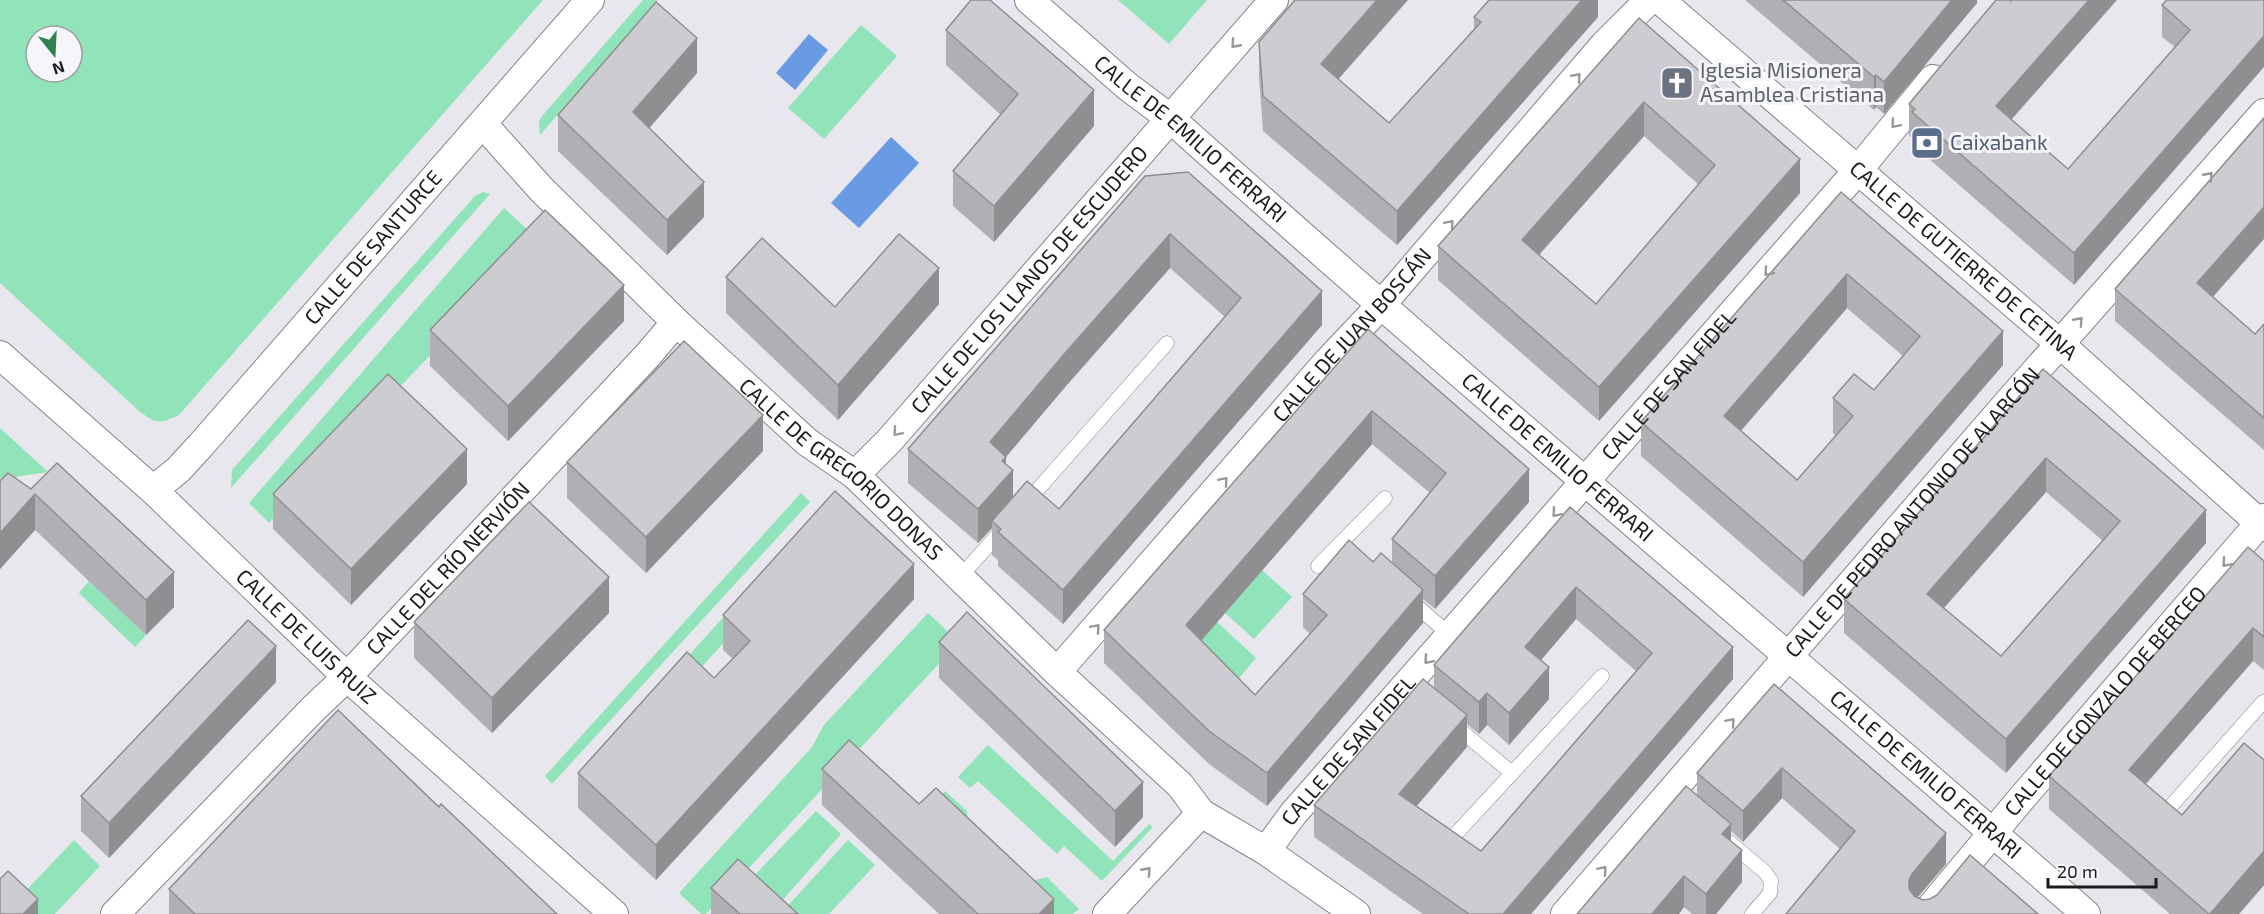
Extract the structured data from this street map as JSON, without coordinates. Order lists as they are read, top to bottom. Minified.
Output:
{"streets":{"street":["CALLE DE EMILIO FERRARI","CALLE DE SANTURCE","CALLE DE GUTIERRE DE CETINA","CALLE DE LOS LLANOS DE ESCUDERO","CALLE DE JUAN BOSCÁN","CALLE DE SAN FIDEL","CALLE DE GREGORIO DONAS","CALLE DE PEDRO ANTONIO DE ALARCÓN","CALLE DEL RÍO NERVIÓN","CALLE DE LUIS RUIZ","CALLE DE GONZALO DE BERCEO"]},"crossings":[["CALLE DE EMILIO FERRARI","CALLE DE LOS LLANOS DE ESCUDERO"],["CALLE DE EMILIO FERRARI","CALLE DE JUAN BOSCÁN"],["CALLE DE EMILIO FERRARI","CALLE DE SAN FIDEL"],["CALLE DE EMILIO FERRARI","CALLE DE PEDRO ANTONIO DE ALARCÓN"],["CALLE DE EMILIO FERRARI","CALLE DE GONZALO DE BERCEO"],["CALLE DE SANTURCE","CALLE DE GREGORIO DONAS"],["CALLE DE SANTURCE","CALLE DE LUIS RUIZ"],["CALLE DE GUTIERRE DE CETINA","CALLE DE SAN FIDEL"],["CALLE DE GUTIERRE DE CETINA","CALLE DE PEDRO ANTONIO DE ALARCÓN"],["CALLE DE GUTIERRE DE CETINA","CALLE DE GONZALO DE BERCEO"],["CALLE DE LOS LLANOS DE ESCUDERO","CALLE DE GREGORIO DONAS"],["CALLE DE JUAN BOSCÁN","CALLE DE GREGORIO DONAS"],["CALLE DE SAN FIDEL","CALLE DE GREGORIO DONAS"],["CALLE DE GREGORIO DONAS","CALLE DEL RÍO NERVIÓN"],["CALLE DEL RÍO NERVIÓN","CALLE DE LUIS RUIZ"]],"one_way":["CALLE DE LOS LLANOS DE ESCUDERO","CALLE DE JUAN BOSCÁN","CALLE DE SAN FIDEL","CALLE DE PEDRO ANTONIO DE ALARCÓN","CALLE DE GONZALO DE BERCEO"],"places":{"church":["Iglesia Misionera Asamblea Cristiana"],"bank":["Caixabank"]},"scale_bar":"20 m","north":"bottom"}
